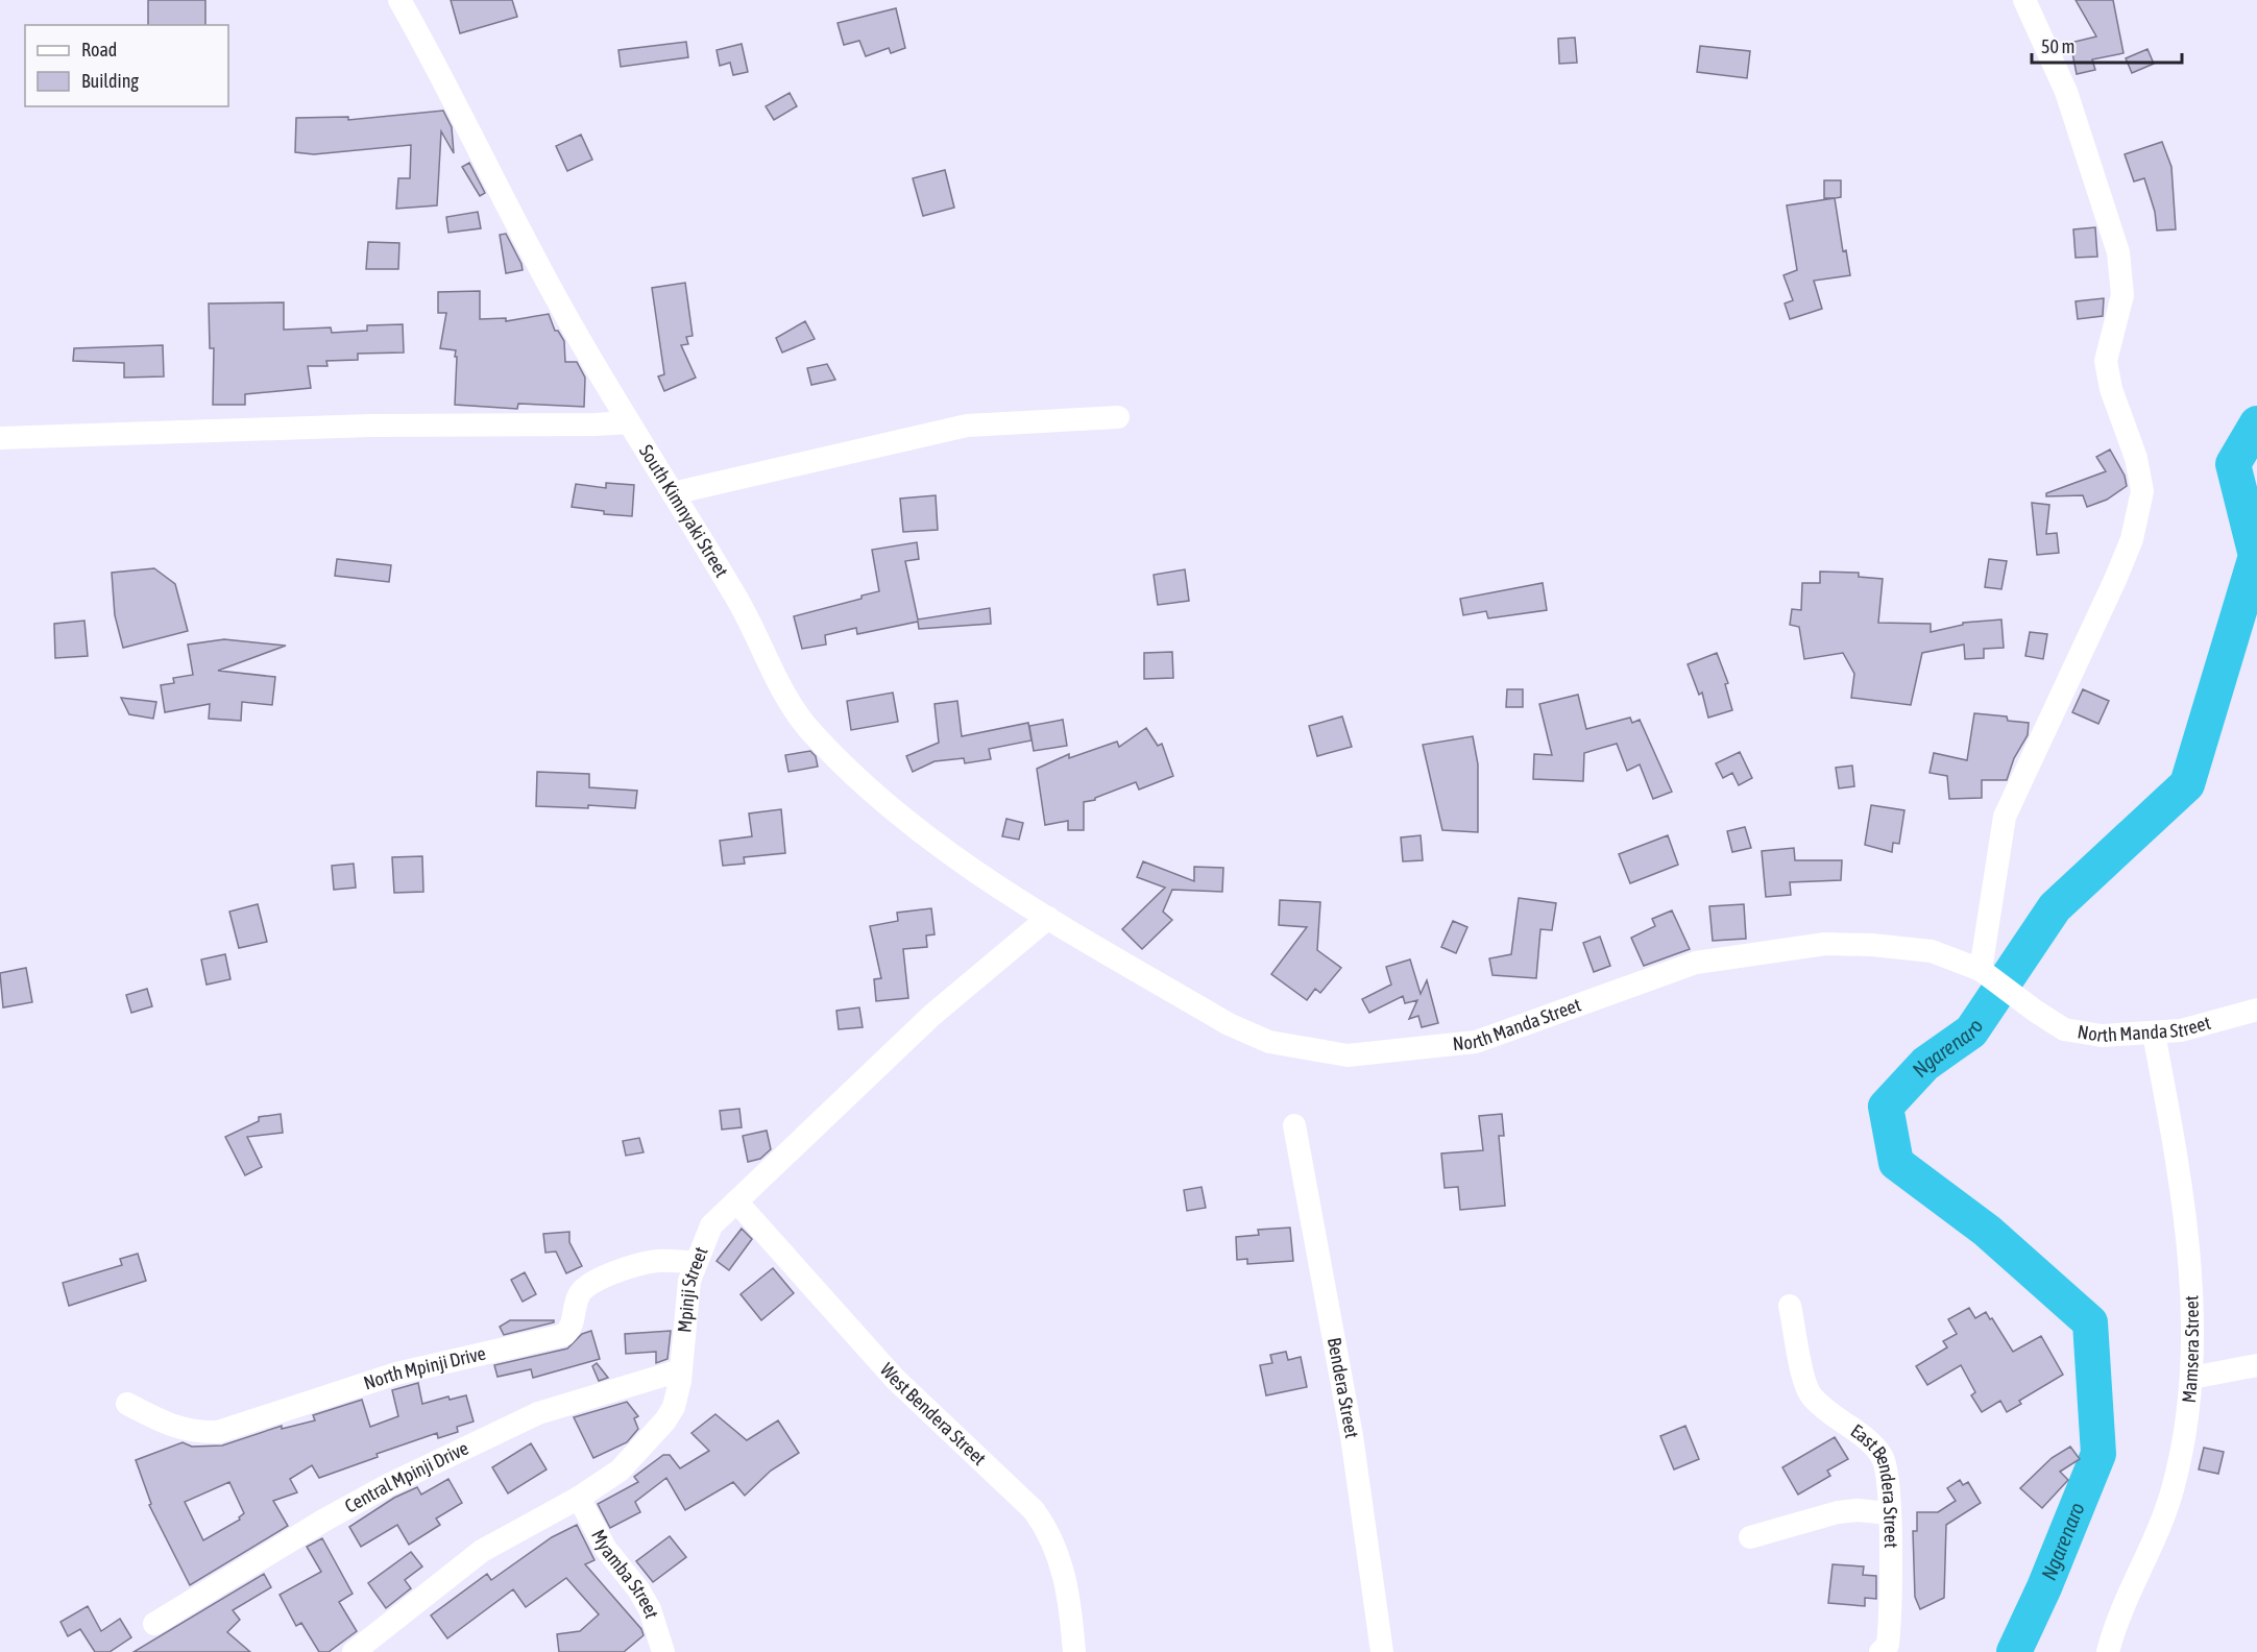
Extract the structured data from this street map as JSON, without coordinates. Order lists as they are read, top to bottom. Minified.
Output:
{"streets":{"street":["South Kimnyaki Street","North Manda Street","Mpinji Street","Mamsera Street","North Mpinji Drive","Bendera Street","West Bendera Street","Central Mpinji Drive","East Bendera Street","Myamba Street"]},"crossings":[["South Kimnyaki Street","North Manda Street"],["South Kimnyaki Street","Mpinji Street"],["North Manda Street","Mamsera Street"],["Mpinji Street","North Mpinji Drive"],["Mpinji Street","West Bendera Street"],["Mpinji Street","Central Mpinji Drive"],["Mpinji Street","Myamba Street"]],"water":["Ngarenaro"],"legend":["Road","Building"],"scale_bar":"50 m"}
